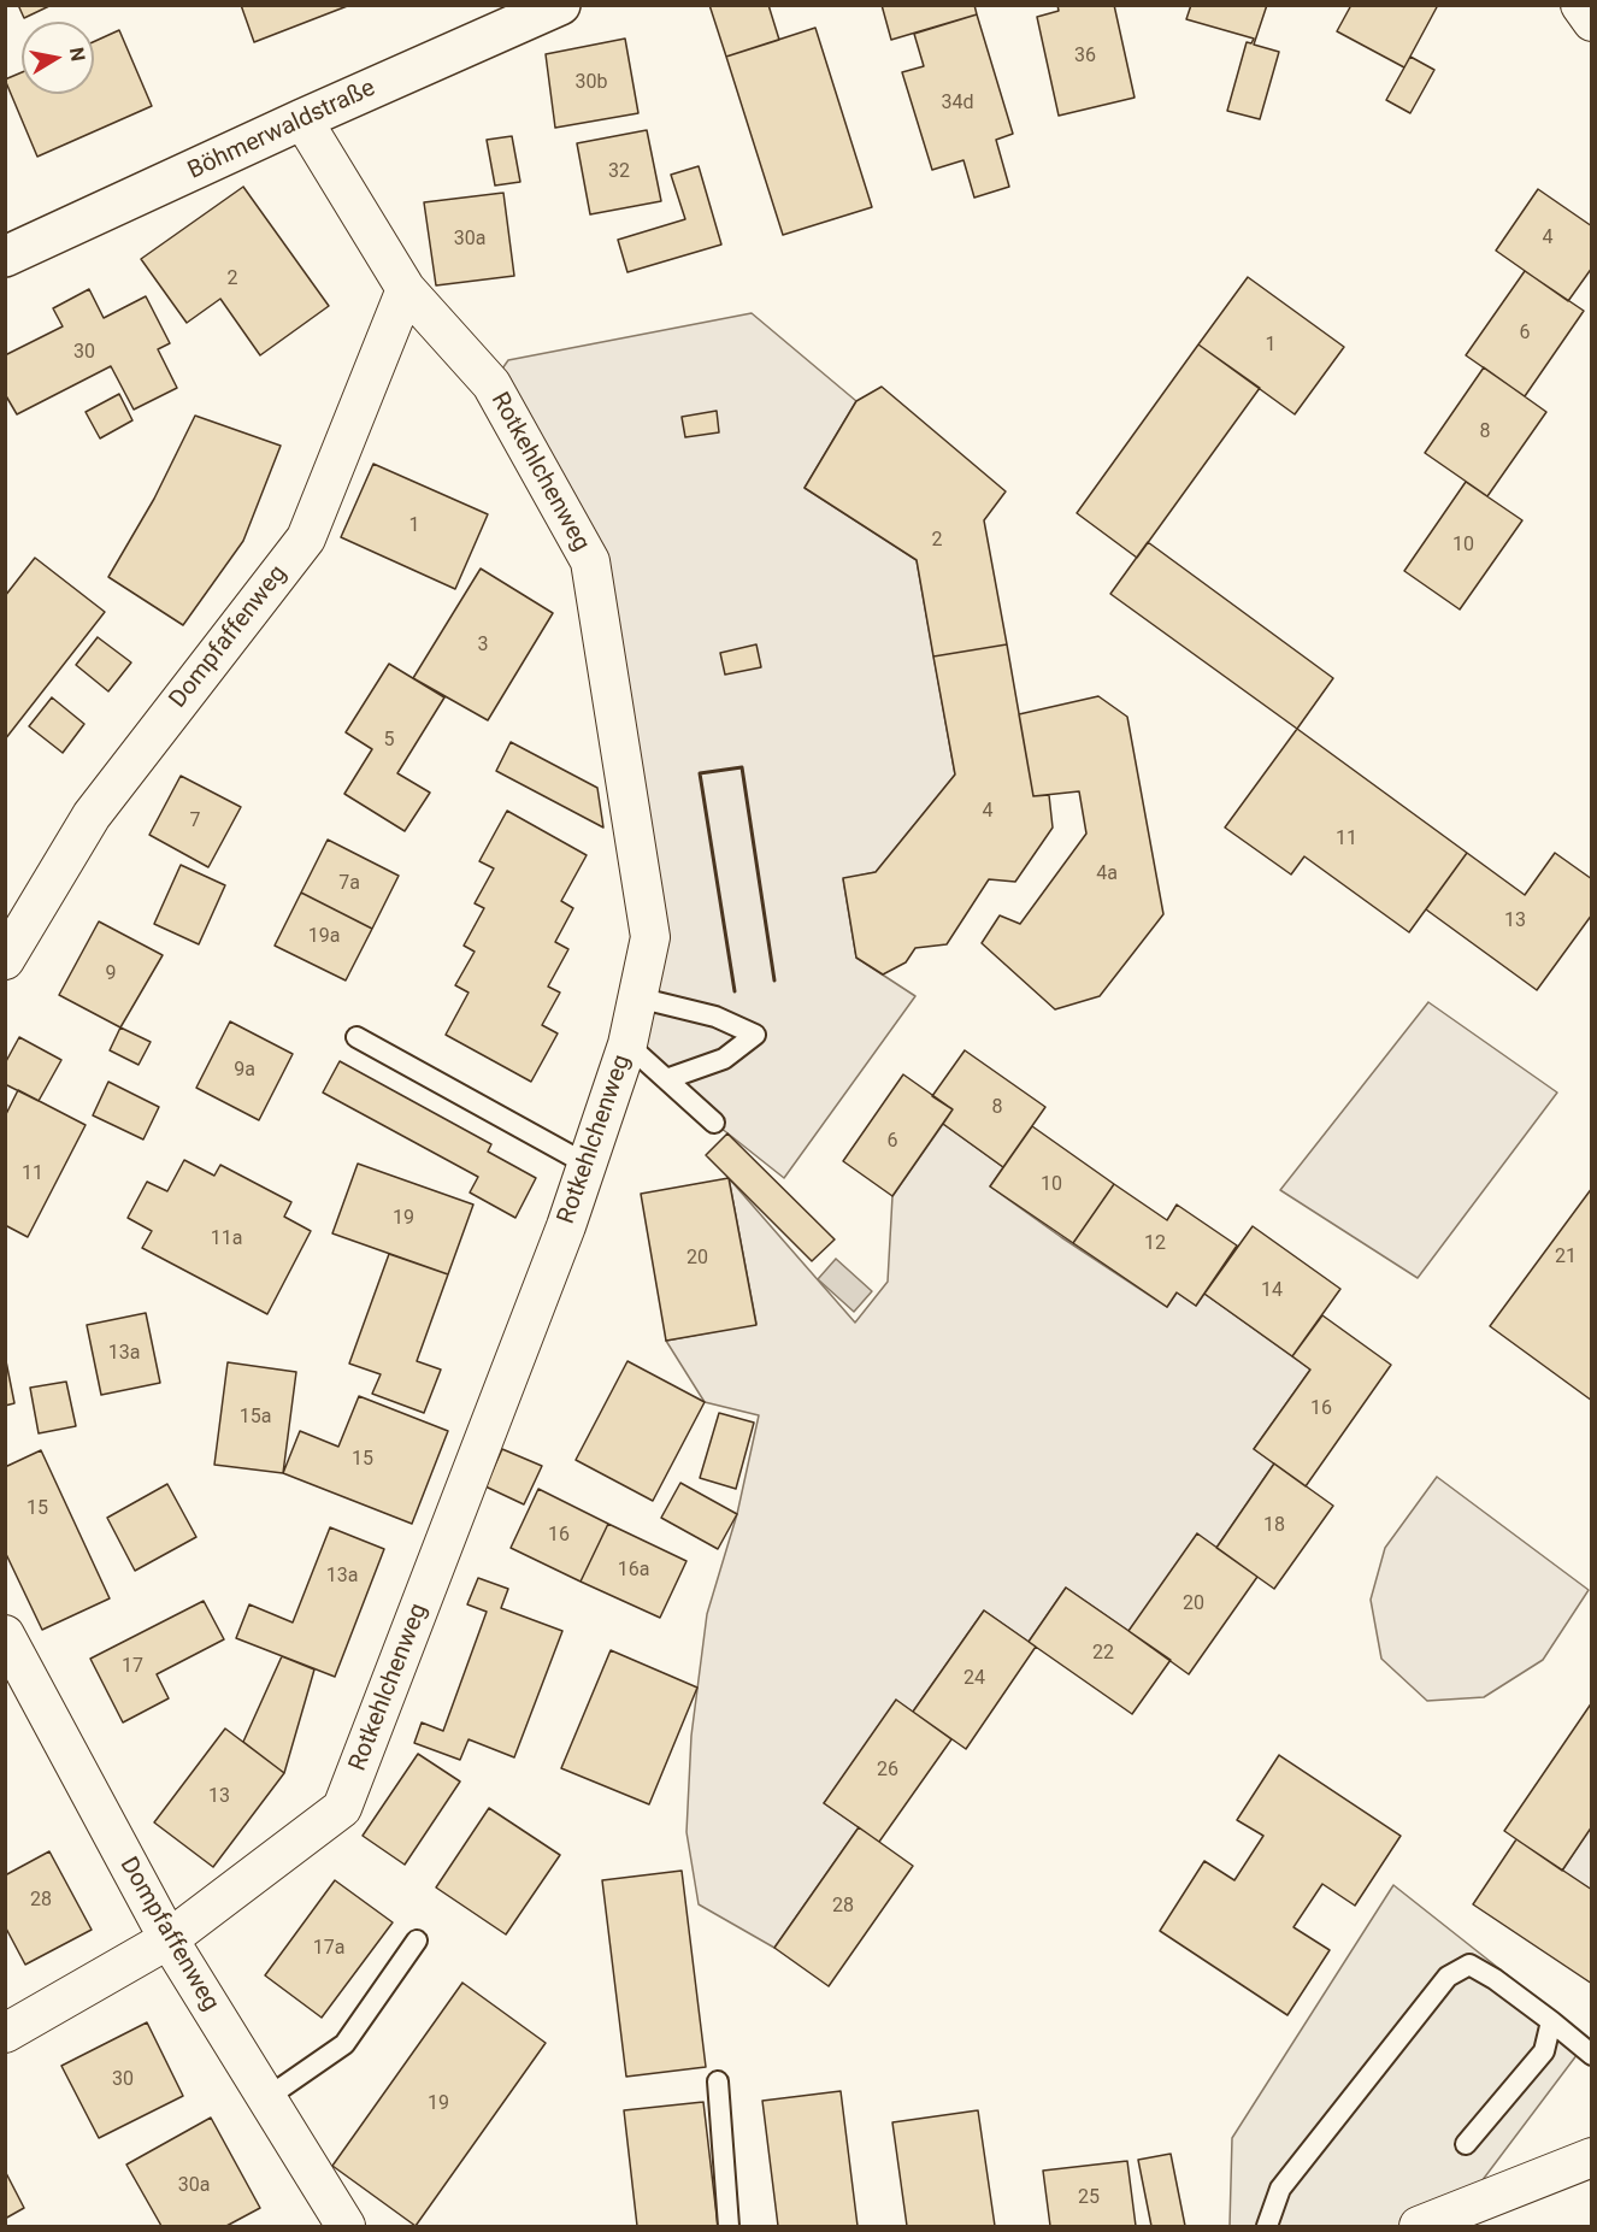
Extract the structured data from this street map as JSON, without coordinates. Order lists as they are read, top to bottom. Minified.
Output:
{"streets":{"street":["Böhmerwaldstraße","Rotkehlchenweg","Dompfaffenweg"]},"crossings":[["Böhmerwaldstraße","Rotkehlchenweg"],["Rotkehlchenweg","Dompfaffenweg"]],"house_numbers":["36","30b","34d","32","4","30a","2","6","1","30","8","1","2","10","3","5","4","7","11","4a","7a","13","19a","9","9a","8","6","11","10","19","11a","12","21","20","14","13a","16","15a","15","15","18","16","16a","13a","20","22","17","24","26","13","28","28","17a","30","19","30a","25"],"north":"right"}
